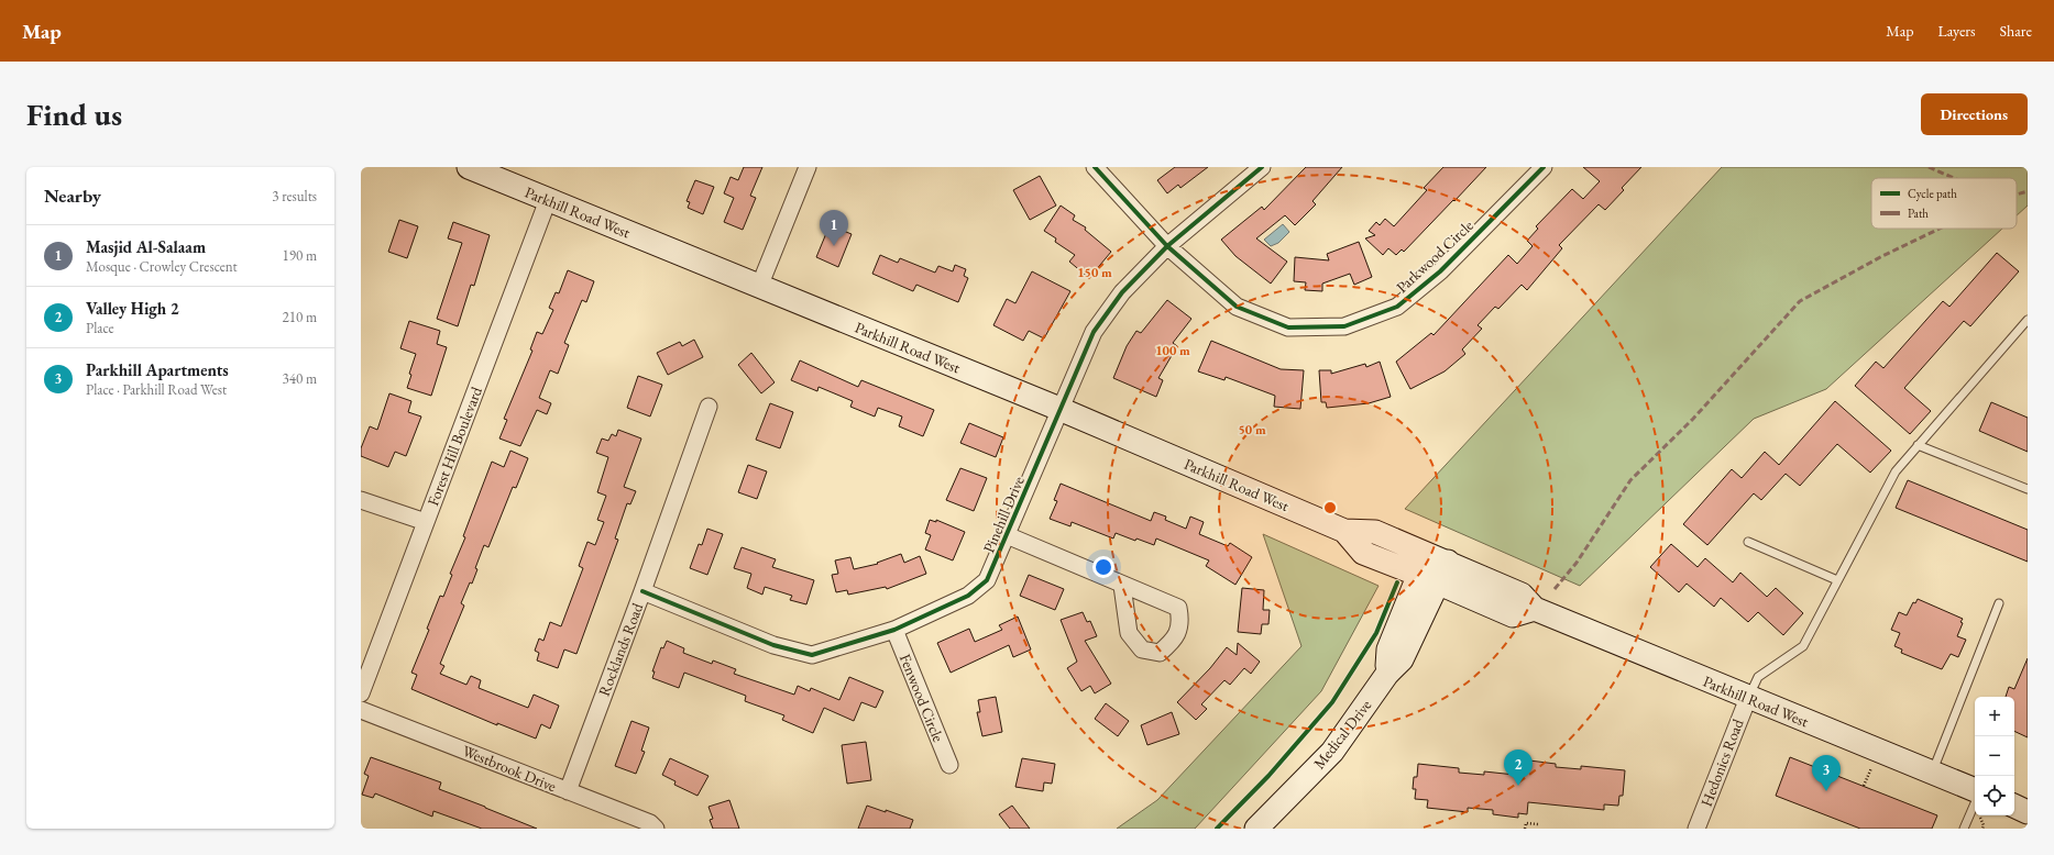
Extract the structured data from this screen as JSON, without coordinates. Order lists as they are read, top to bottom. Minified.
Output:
{"streets":{"main road":["Parkhill Road West","Medical Drive"],"street":["Parkwood Circle","Forest Hill Boulevard","Pinehill Drive","Rocklands Road","Fenwood Circle","Hedonics Road","Westbrook Drive"]},"crossings":[["Parkhill Road West","Forest Hill Boulevard"],["Parkhill Road West","Pinehill Drive"],["Parkhill Road West","Medical Drive"],["Parkhill Road West","Hedonics Road"],["Parkwood Circle","Pinehill Drive"],["Pinehill Drive","Rocklands Road"],["Pinehill Drive","Fenwood Circle"],["Rocklands Road","Westbrook Drive"]],"legend":["Cycle path","Path"],"page":{"header":"Map","nav":["Map","Layers","Share"],"buttons":"Directions","title":"Find us","heading":["Nearby","3 results"],"pins":["1","2","3"],"list":[{"mark":"1","name":"Masjid Al-Salaam","note":"Mosque · Crowley Crescent","value":"190 m"},{"mark":"2","name":"Valley High 2","note":"Place","value":"210 m"},{"mark":"3","name":"Parkhill Apartments","note":"Place · Parkhill Road West","value":"340 m"}],"map_buttons":["+","−"]},"rings":["150 m","100 m","50 m"]}
